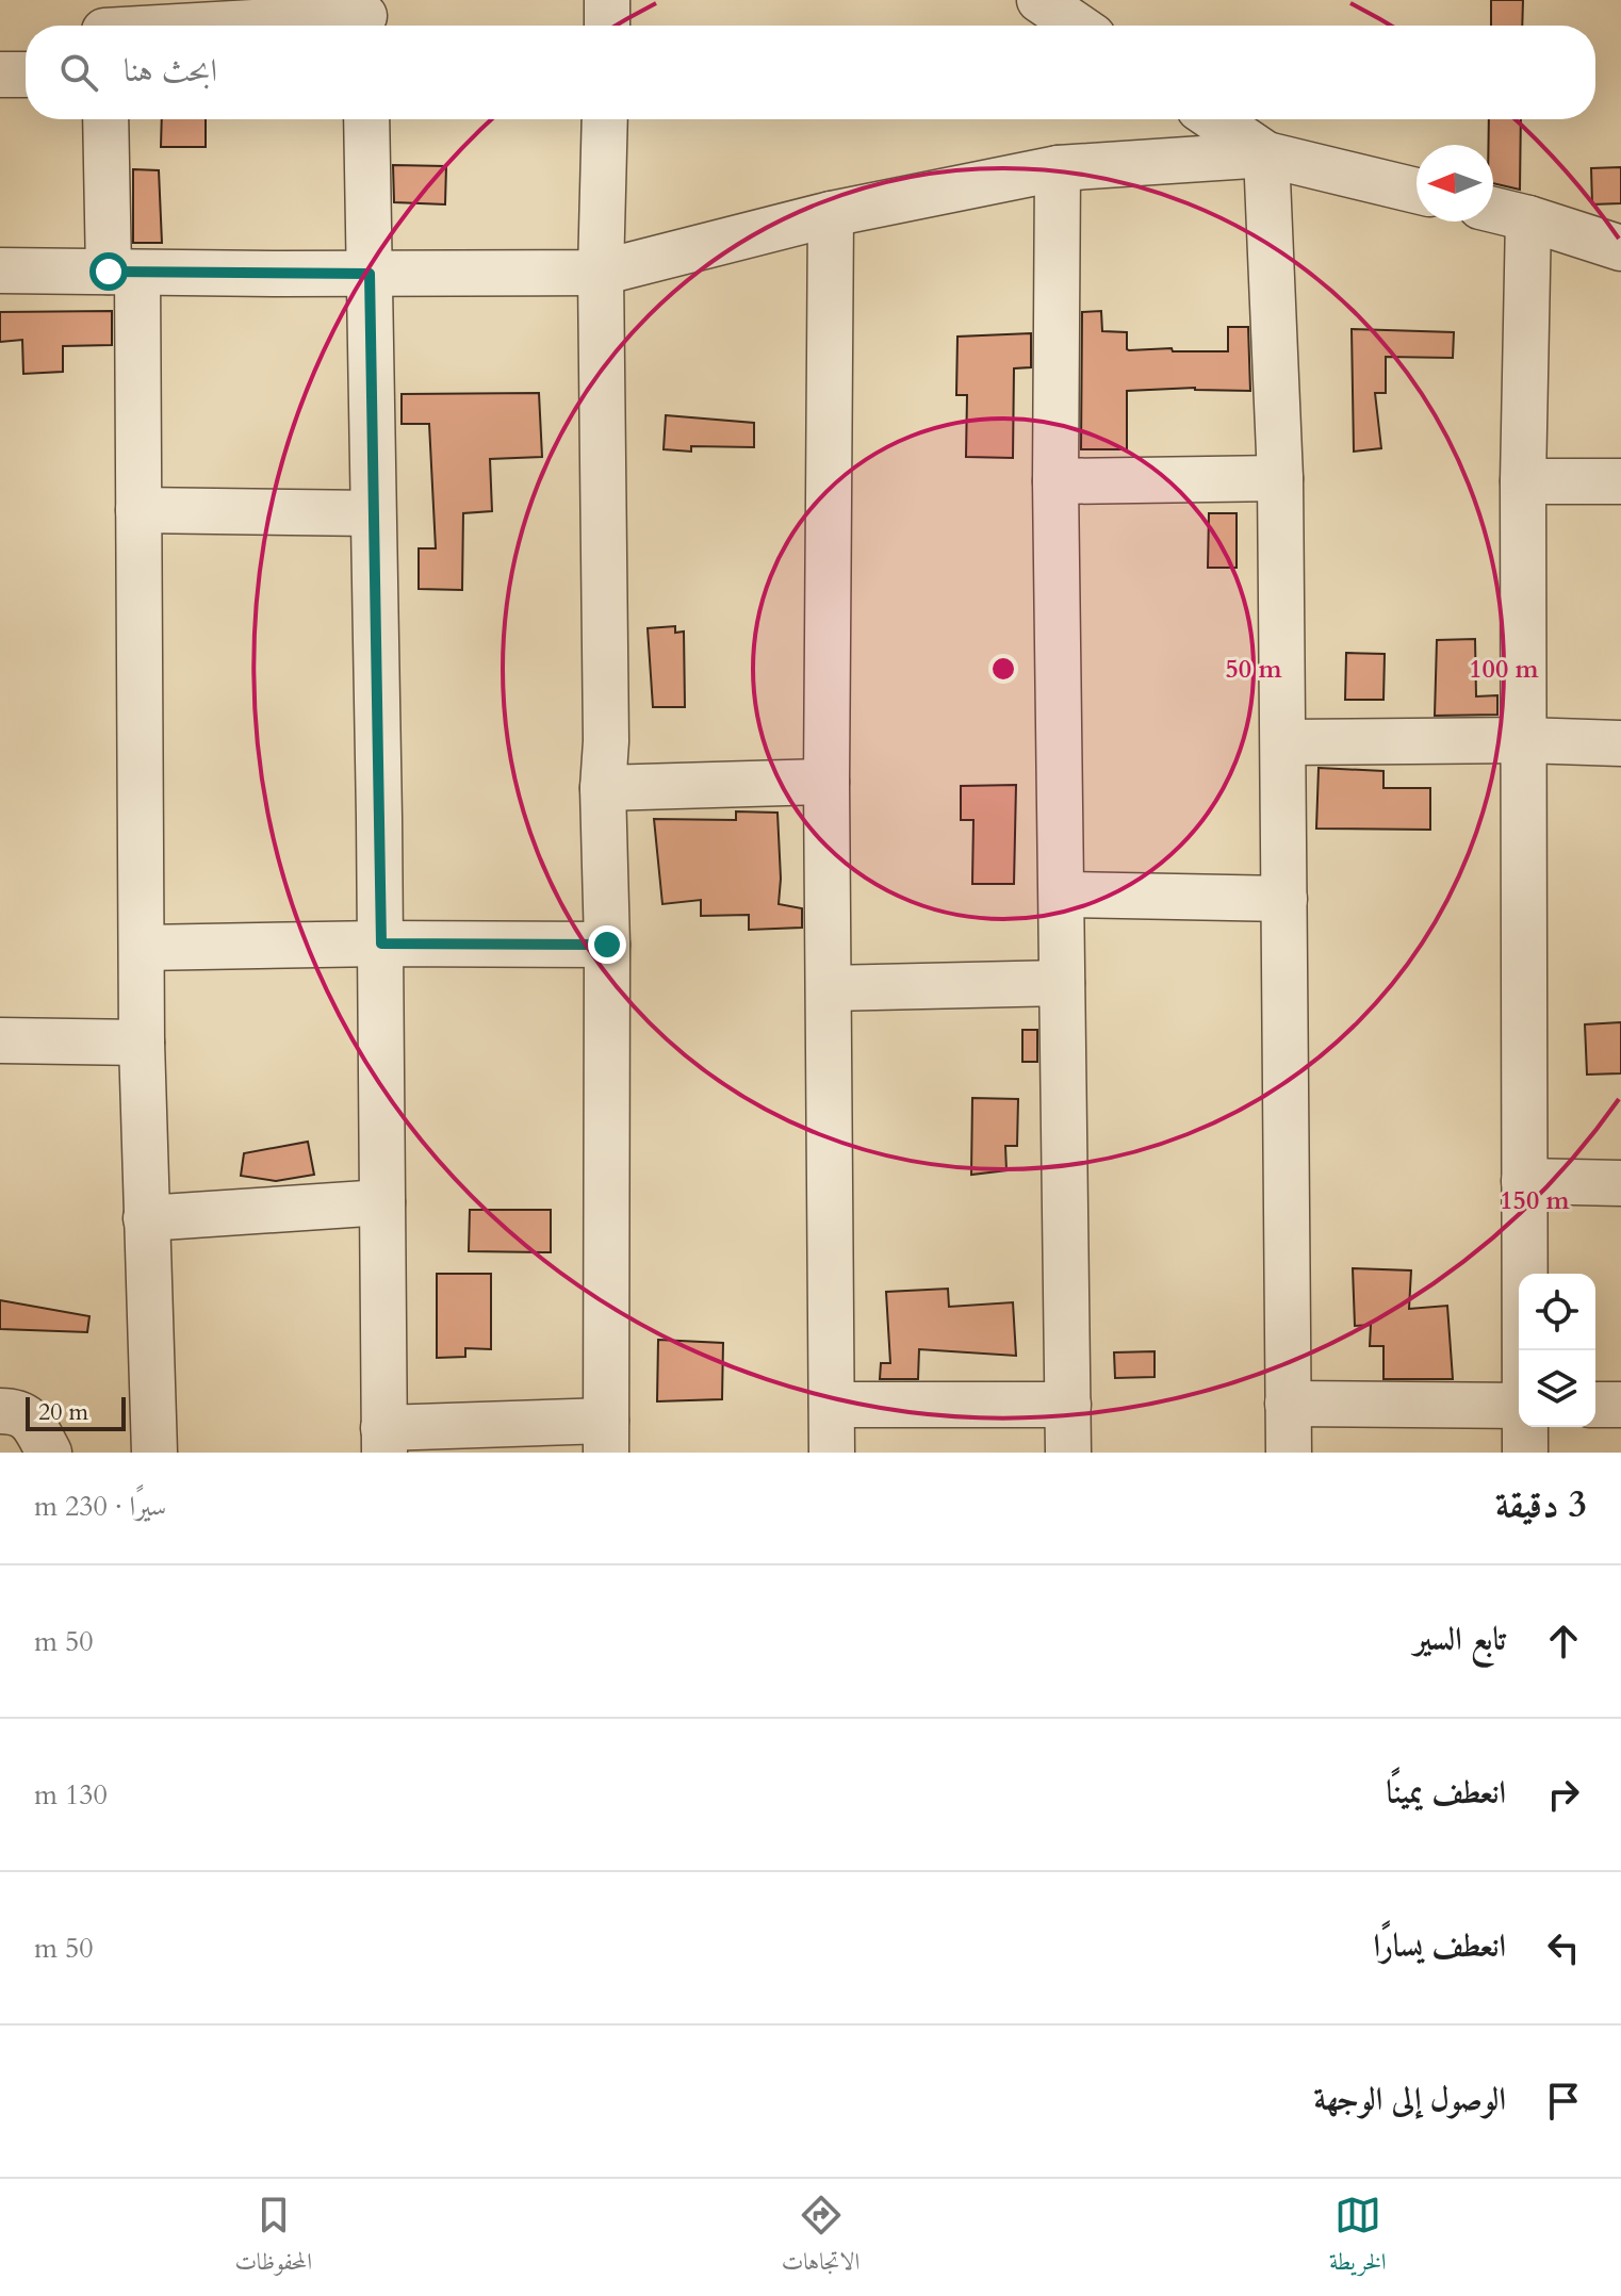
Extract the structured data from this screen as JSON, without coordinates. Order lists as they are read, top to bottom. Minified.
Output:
{"scale_bar":"20 m","north":"left","page":{"search":"ابحث هنا","scale":"20 m","heading":["3 دقيقة","سيرًا · 230 m"],"list":[["تابع السير","50 m"],["انعطف يمينًا","130 m"],["انعطف يسارًا","50 m"],"الوصول إلى الوجهة"],"nav":["الخريطة","الاتجاهات","المحفوظات"]},"rings":["50 m","100 m","150 m"]}
